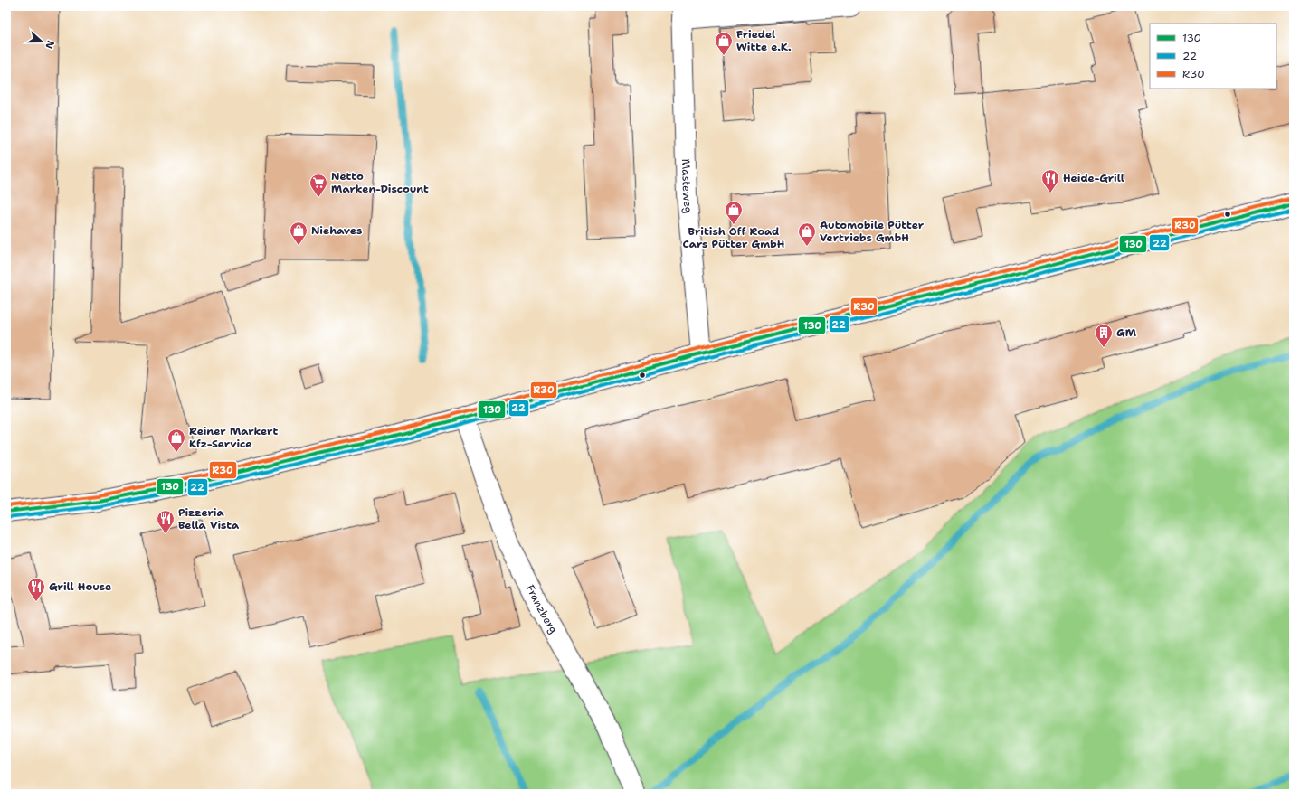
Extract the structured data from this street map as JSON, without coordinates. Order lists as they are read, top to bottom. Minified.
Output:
{"streets":{"main road":["Masteweg","Franzberg"]},"places":{"shop":["Friedel Witte e.K.","British Off Road Cars Pütter GmbH","Niehaves","Automobile Pütter Vertriebs GmbH","Reiner Markert Kfz-Service"],"restaurant":["Heide-Grill","Pizzeria Bella Vista","Grill House"],"supermarket":["Netto Marken-Discount"],"building":["GM"]},"lines":["transit line R30","transit line 130","transit line 22"],"legend":["130","22","R30"],"north":"right"}
